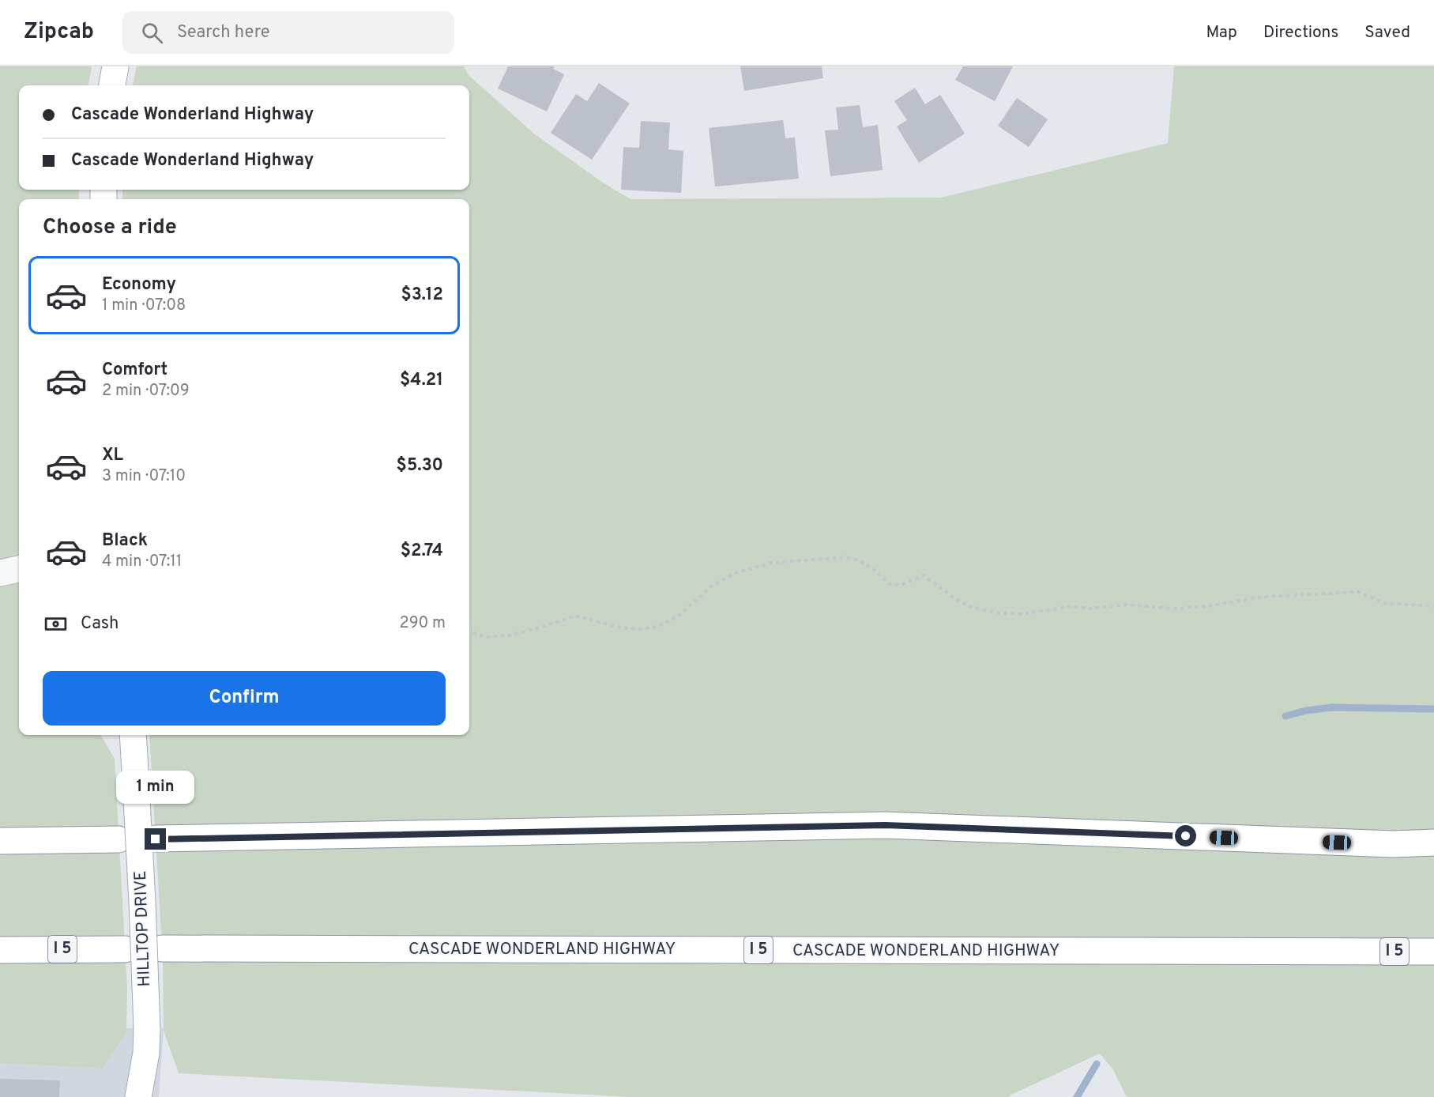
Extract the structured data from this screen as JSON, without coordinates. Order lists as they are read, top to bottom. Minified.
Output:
{"streets":{"main road":["HILLTOP DRIVE","I 5","CASCADE WONDERLAND HIGHWAY"]},"page":{"header":"Zipcab","search":"Search here","nav":["Map","Directions","Saved"],"banner":["Cascade Wonderland Highway","Cascade Wonderland Highway"],"heading":"Choose a ride","list":[{"name":"Economy","note":"1 min · 07:08","value":"$3.12"},{"name":"Comfort","note":"2 min · 07:09","value":"$4.21"},{"name":"XL","note":"3 min · 07:10","value":"$5.30"},{"name":"Black","note":"4 min · 07:11","value":"$2.74"}],"pay":["Cash","290 m"],"buttons":"Confirm","bubble":"1 min"}}
